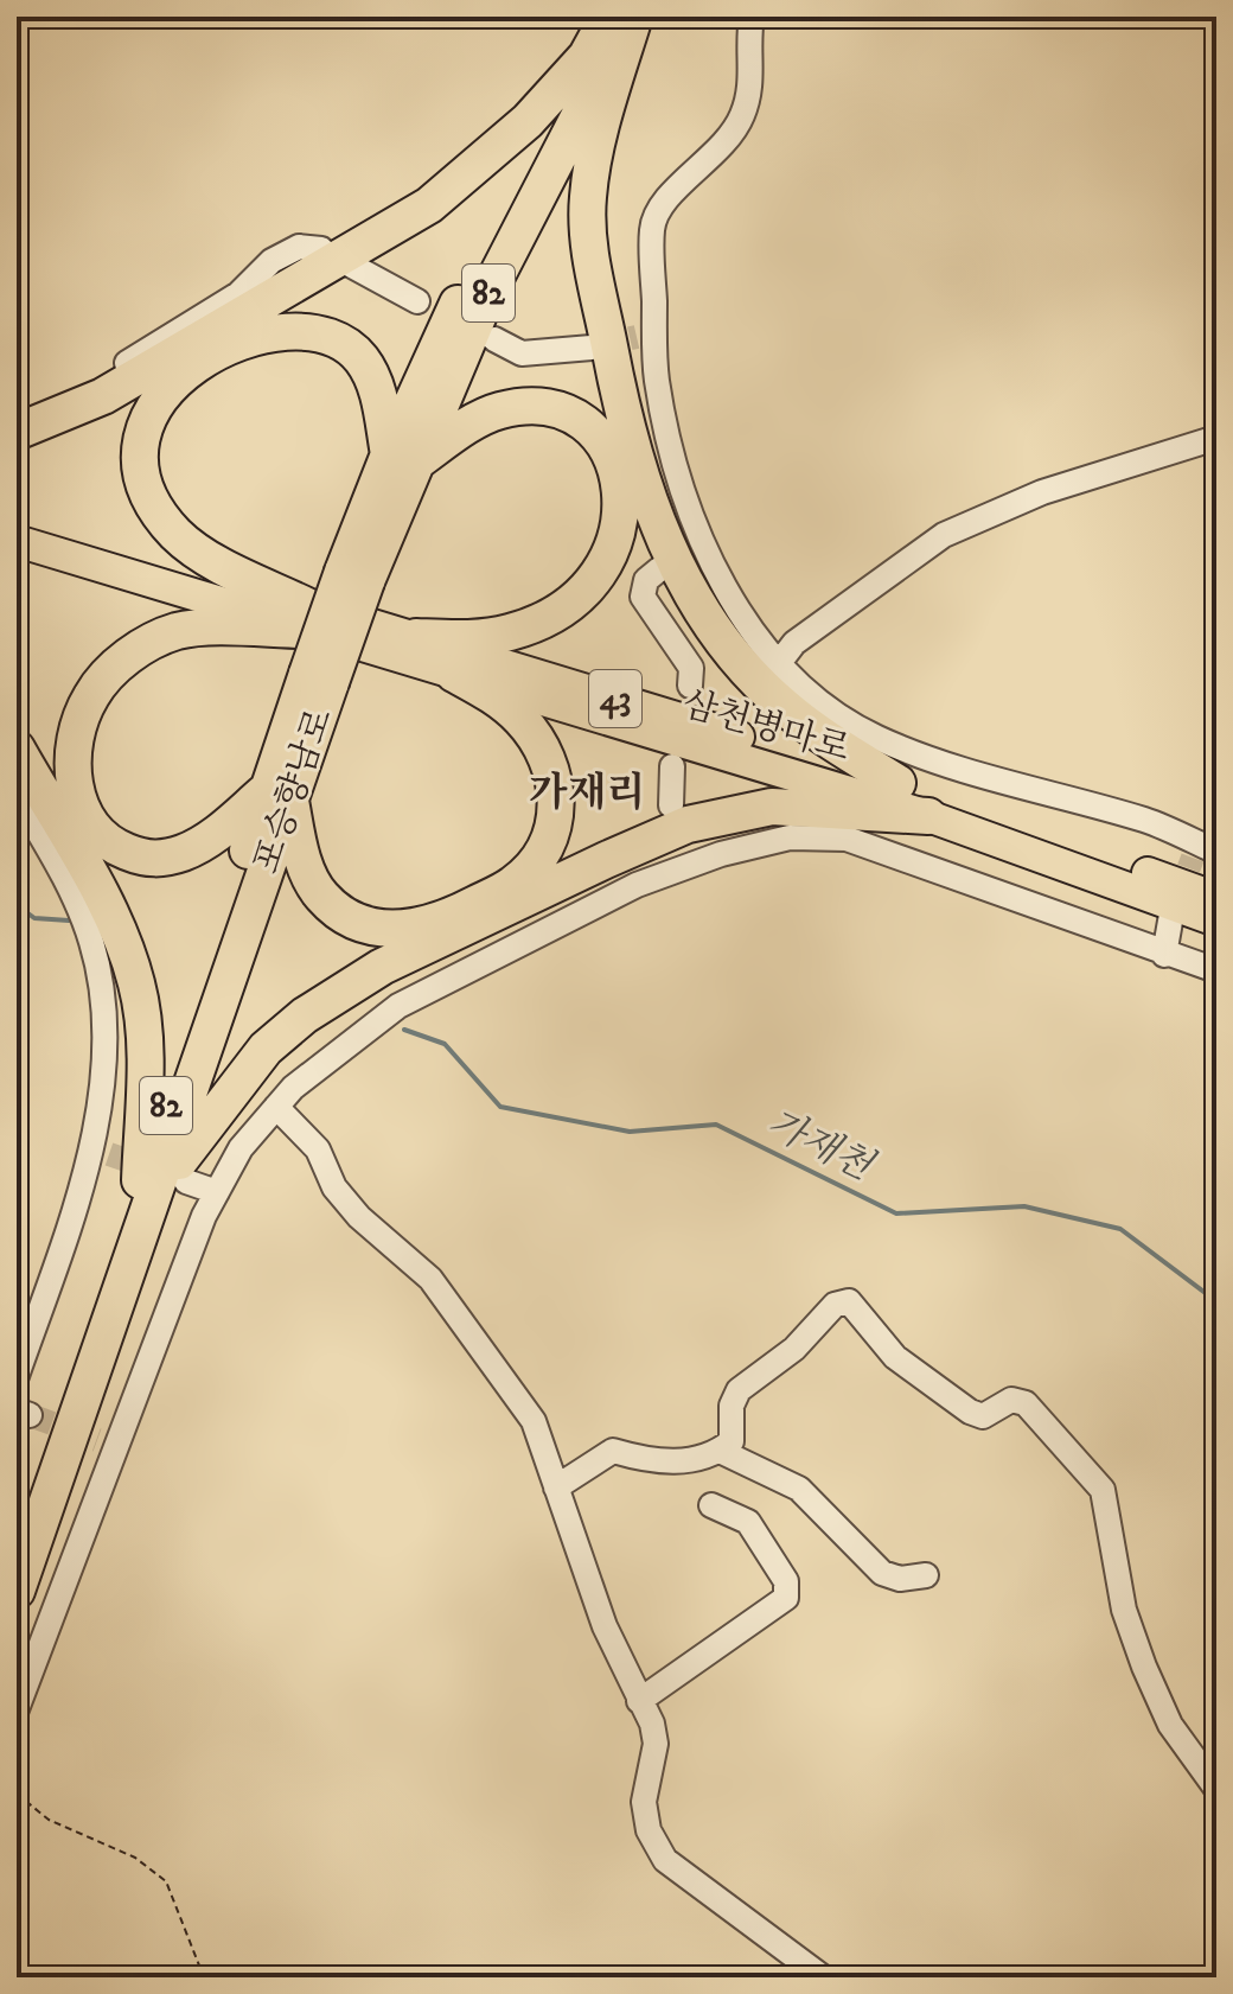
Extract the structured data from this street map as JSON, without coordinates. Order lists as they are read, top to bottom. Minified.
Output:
{"streets":{"highway":["82","포승향남로"],"main road":["43","삼천병마로"]},"districts":["가재리"],"water":["가재천"]}
